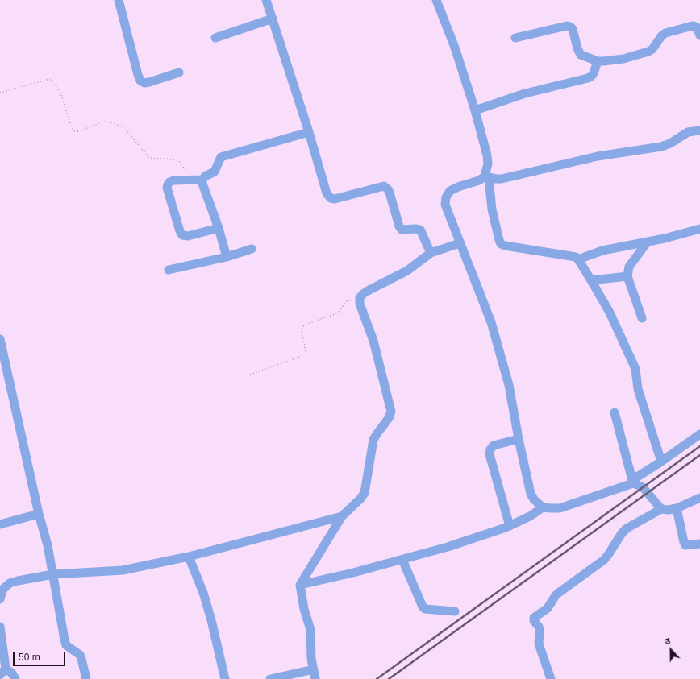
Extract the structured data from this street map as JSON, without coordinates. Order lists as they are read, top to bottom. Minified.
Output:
{"scale_bar":"50 m","north":"top"}
